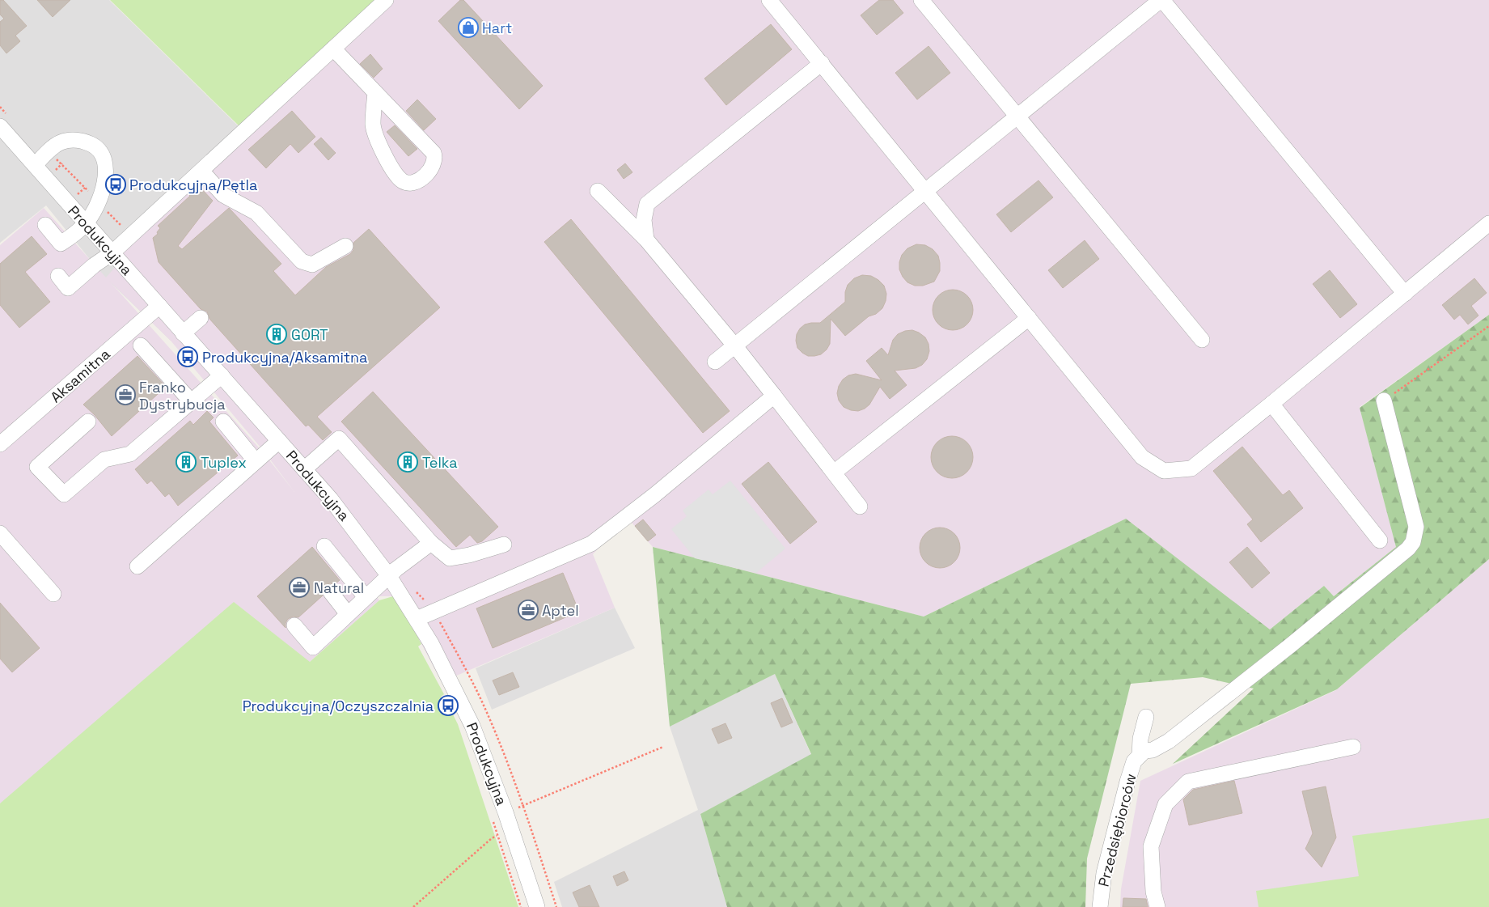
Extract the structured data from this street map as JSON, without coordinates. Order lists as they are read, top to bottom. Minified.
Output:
{"streets":{"street":["Produkcyjna","Aksamitna","Przedsiębiorców"]},"crossings":[["Produkcyjna","Aksamitna"]],"places":{"shop":["Hart"],"bus stop":["Produkcyjna/Pętla","Produkcyjna/Aksamitna","Produkcyjna/Oczyszczalnia"],"building":["GORT","Tuplex","Telka"],"office":["Franko Dystrybucja","Natural","Aptel"]}}
